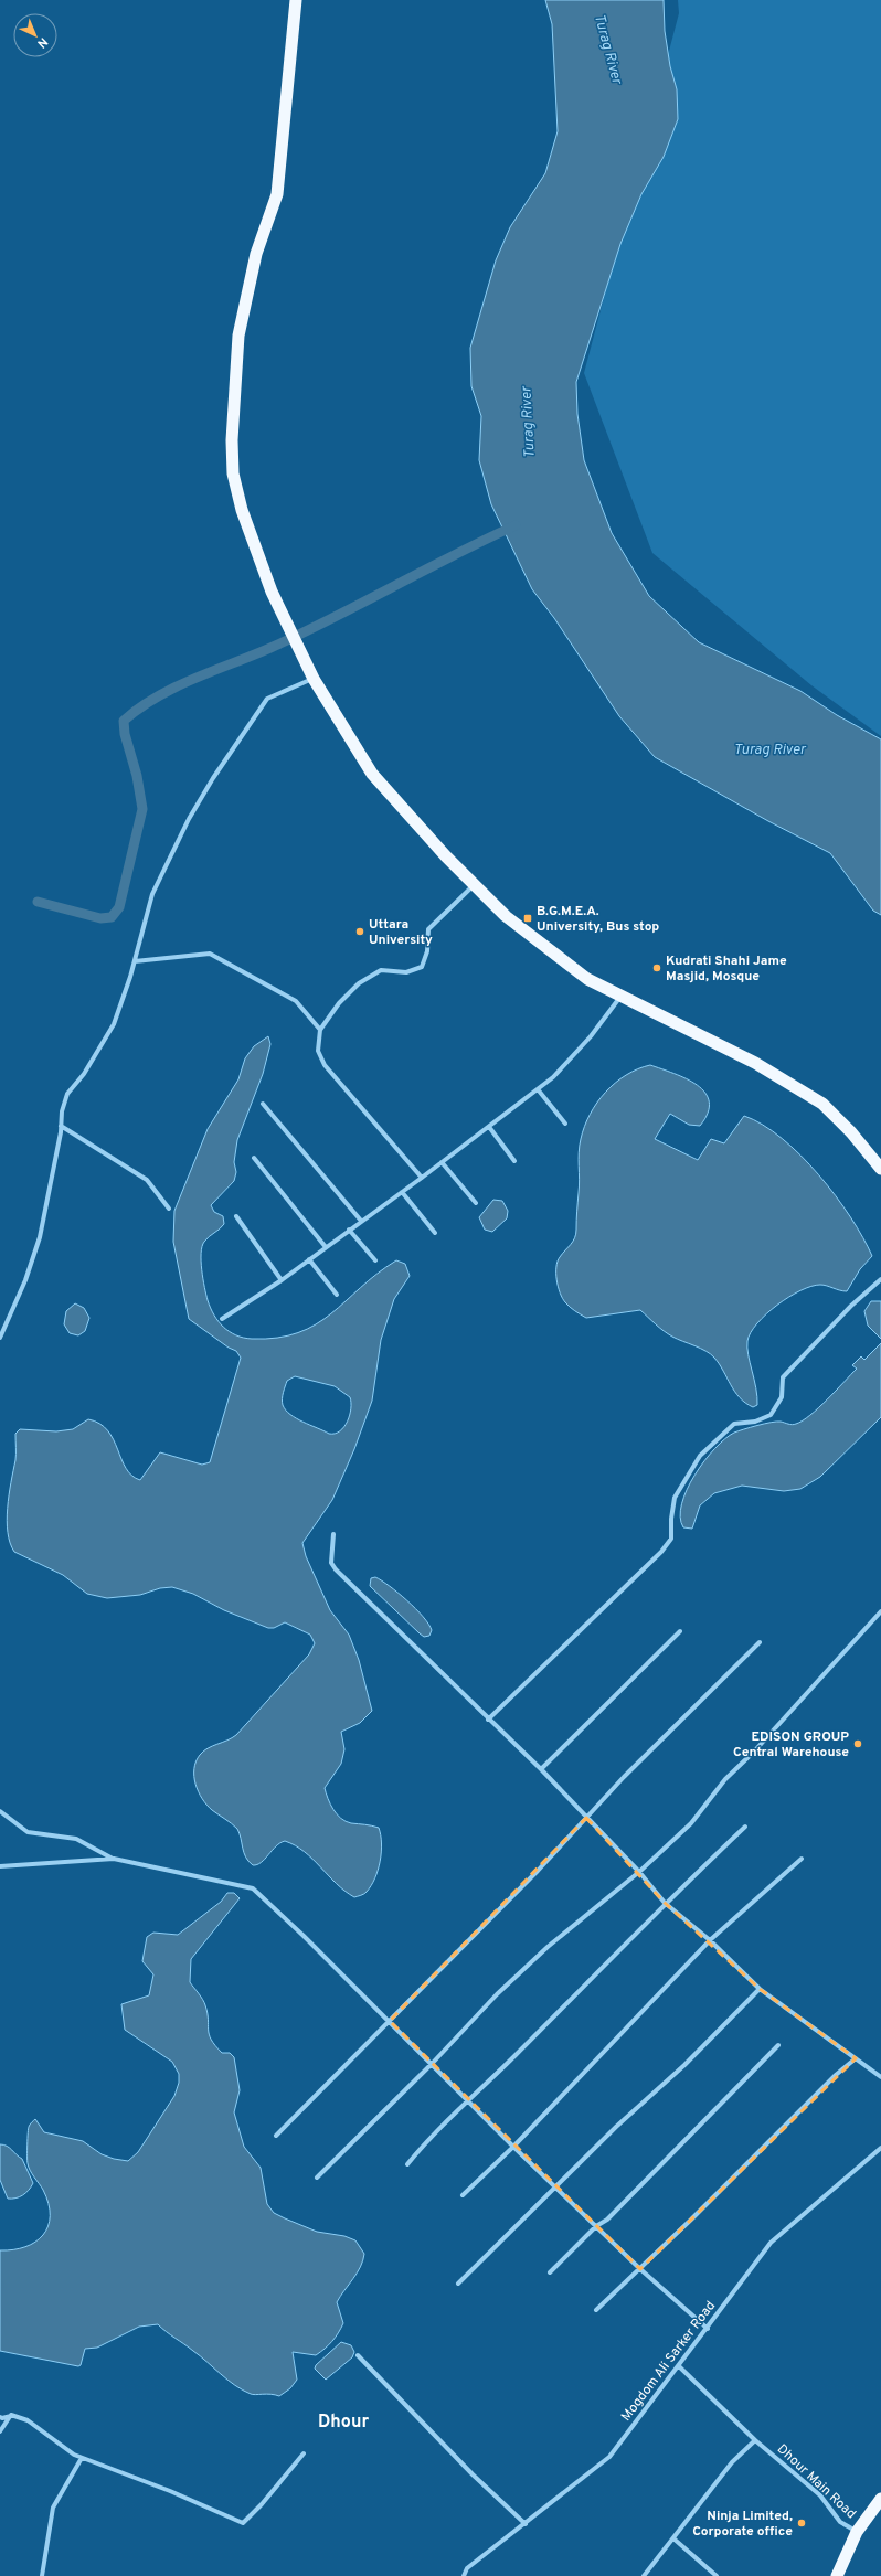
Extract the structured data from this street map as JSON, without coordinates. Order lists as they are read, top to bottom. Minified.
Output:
{"streets":{"street":["Mogdom Ali Sarker Road","Dhour Main Road"]},"crossings":[["Mogdom Ali Sarker Road","Dhour Main Road"]],"districts":["Dhour"],"water":["Turag River"],"places":{"transit":["B.G.M.E.A. University, Bus stop"],"other":["Uttara University","Kudrati Shahi Jame Masjid, Mosque","EDISON GROUP Central Warehouse","Ninja Limited, Corporate office"]},"north":"bottom right"}
